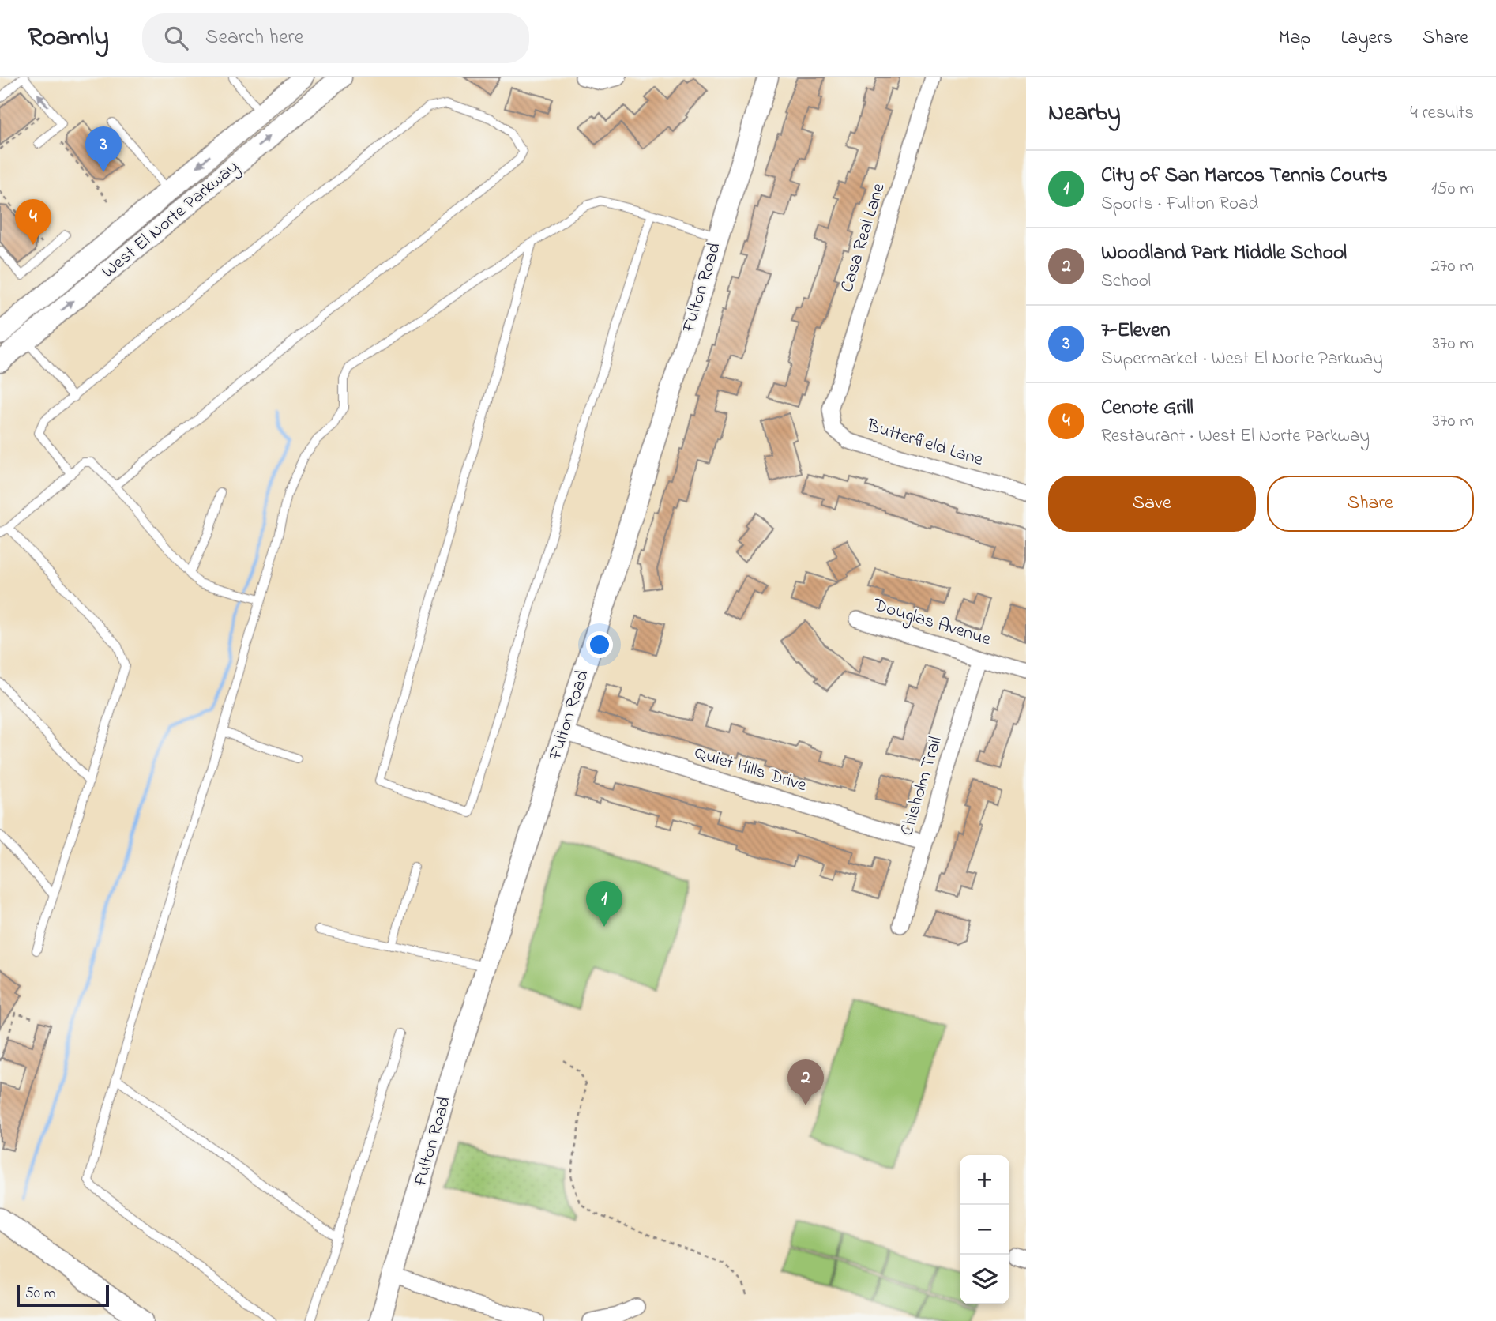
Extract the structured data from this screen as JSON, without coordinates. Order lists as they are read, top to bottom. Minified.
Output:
{"streets":{"street":["West El Norte Parkway","Casa Real Lane","Fulton Road","Butterfield Lane","Douglas Avenue","Quiet Hills Drive","Chisholm Trail"]},"crossings":[["Casa Real Lane","Butterfield Lane"],["Fulton Road","Quiet Hills Drive"],["Douglas Avenue","Chisholm Trail"],["Quiet Hills Drive","Chisholm Trail"]],"scale_bar":"50 m","page":{"header":"Roamly","search":"Search here","nav":["Map","Layers","Share"],"heading":["Nearby","4 results"],"pins":["3","4","1","2"],"list":[{"mark":"1","name":"City of San Marcos Tennis Courts","note":"Sports · Fulton Road","value":"150 m"},{"mark":"2","name":"Woodland Park Middle School","note":"School","value":"270 m"},{"mark":"3","name":"7-Eleven","note":"Supermarket · West El Norte Parkway","value":"370 m"},{"mark":"4","name":"Cenote Grill","note":"Restaurant · West El Norte Parkway","value":"370 m"}],"buttons":["Save","Share"],"map_buttons":["+","−"],"scale":"50 m"}}
